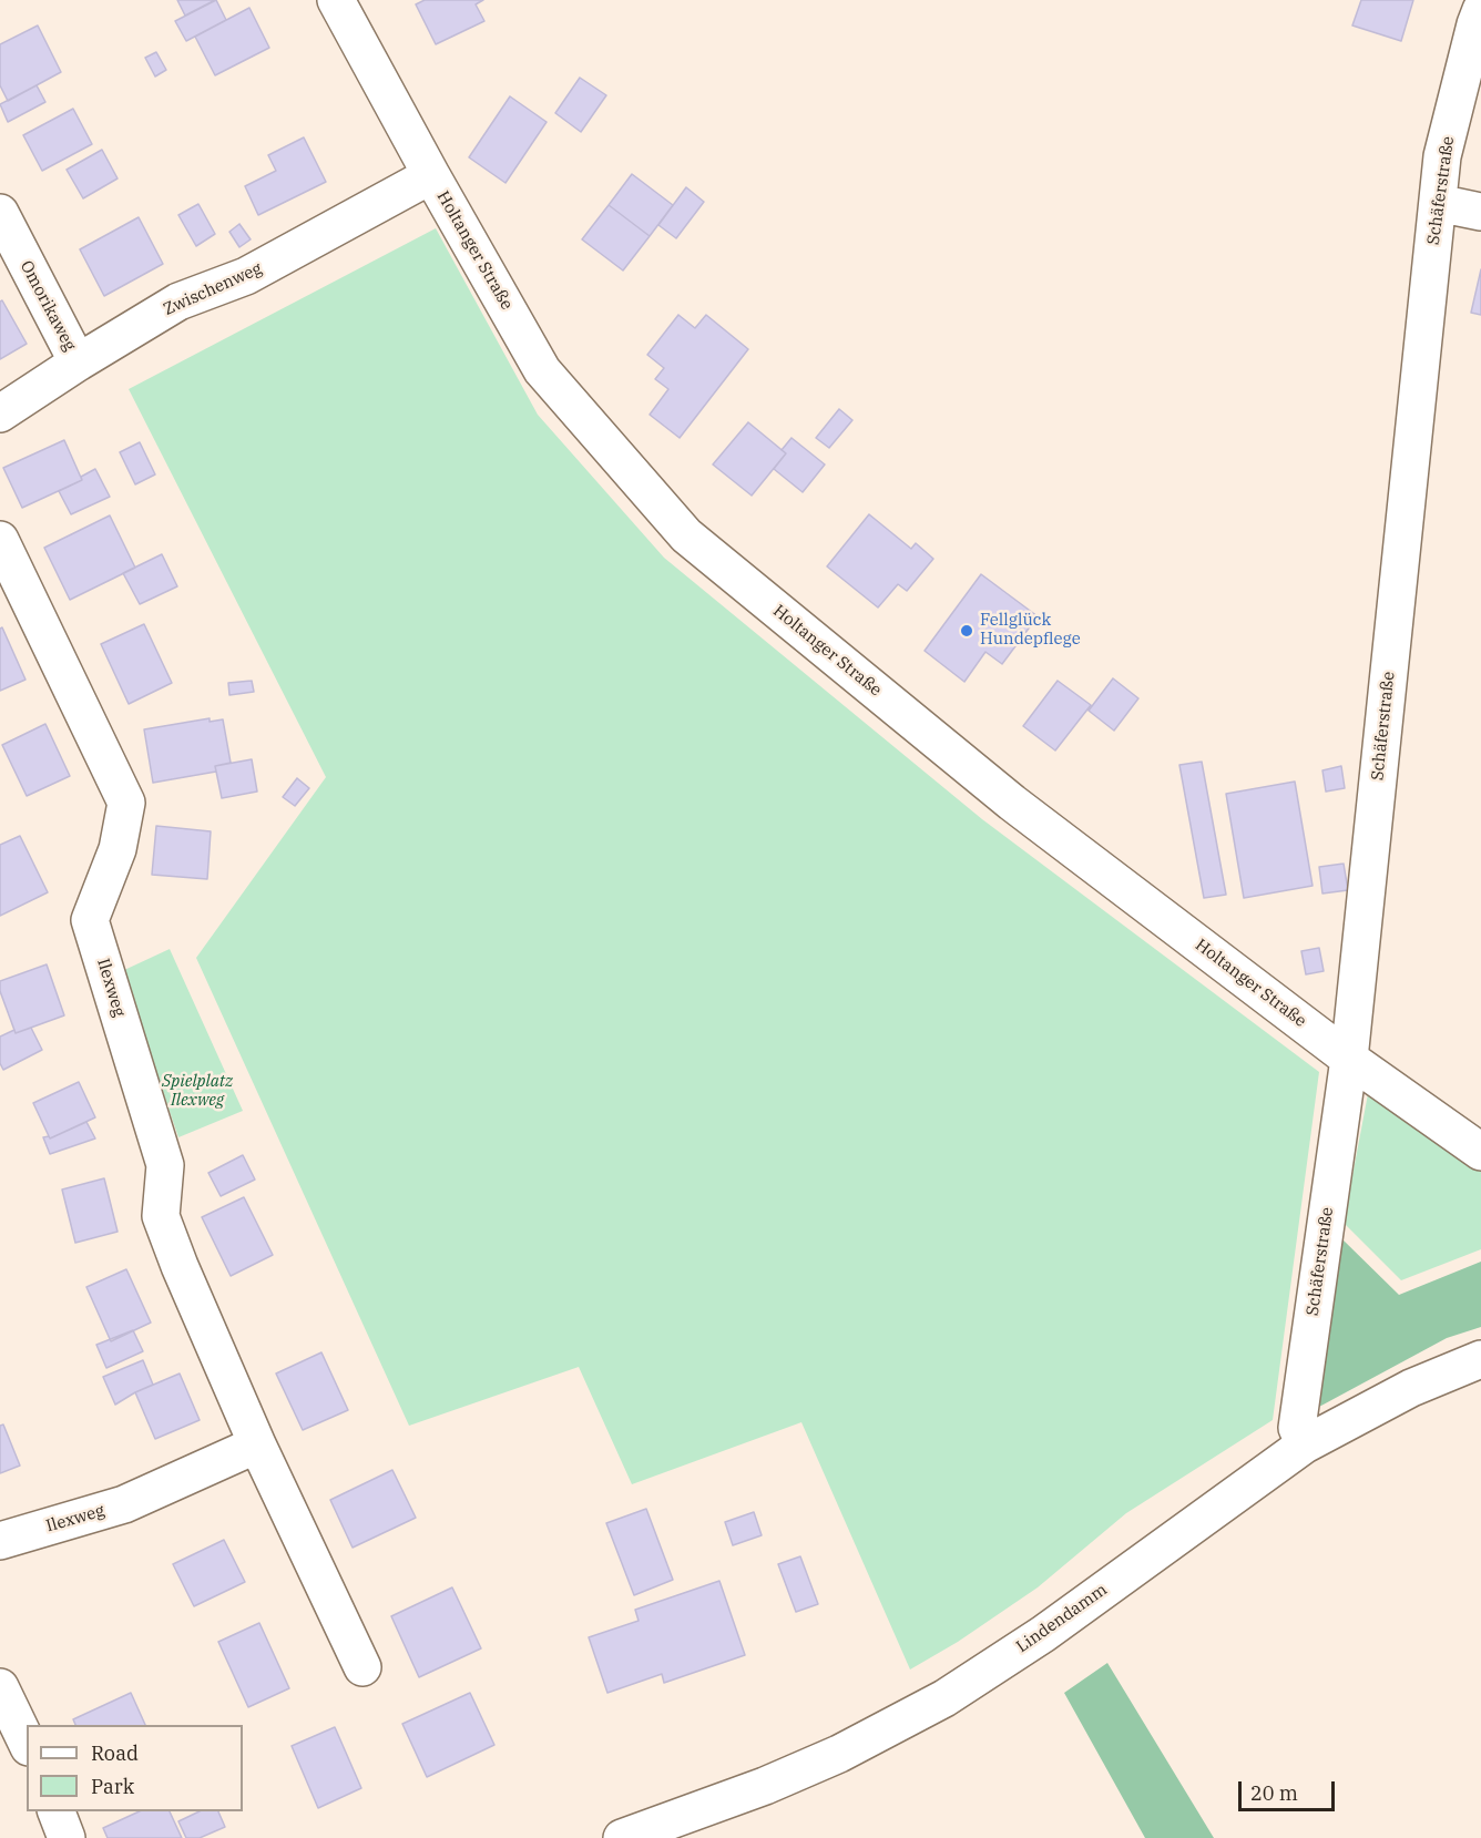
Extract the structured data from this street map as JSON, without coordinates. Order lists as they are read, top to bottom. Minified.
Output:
{"streets":{"street":["Schäferstraße","Holtanger Straße","Zwischenweg","Omorikaweg","Ilexweg","Lindendamm"]},"crossings":[["Schäferstraße","Holtanger Straße"],["Schäferstraße","Lindendamm"],["Holtanger Straße","Zwischenweg"],["Zwischenweg","Omorikaweg"]],"parks":["Spielplatz Ilexweg"],"places":["Fellglück Hundepflege"],"legend":["Road","Park"],"scale_bar":"20 m"}
